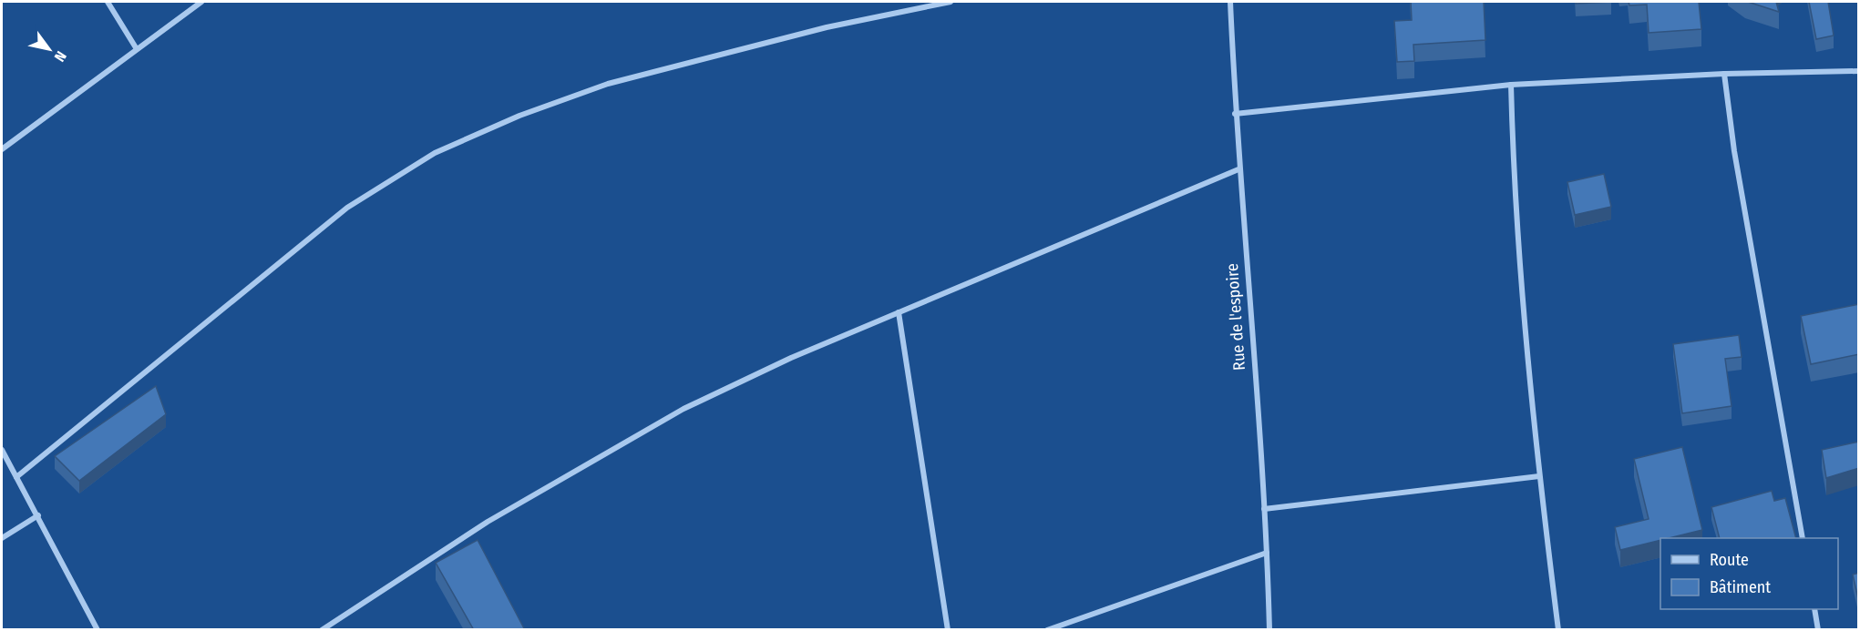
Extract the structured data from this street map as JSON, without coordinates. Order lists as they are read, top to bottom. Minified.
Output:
{"streets":{"street":["Rue de l'espoire"]},"legend":["Route","Bâtiment"],"north":"bottom right"}
